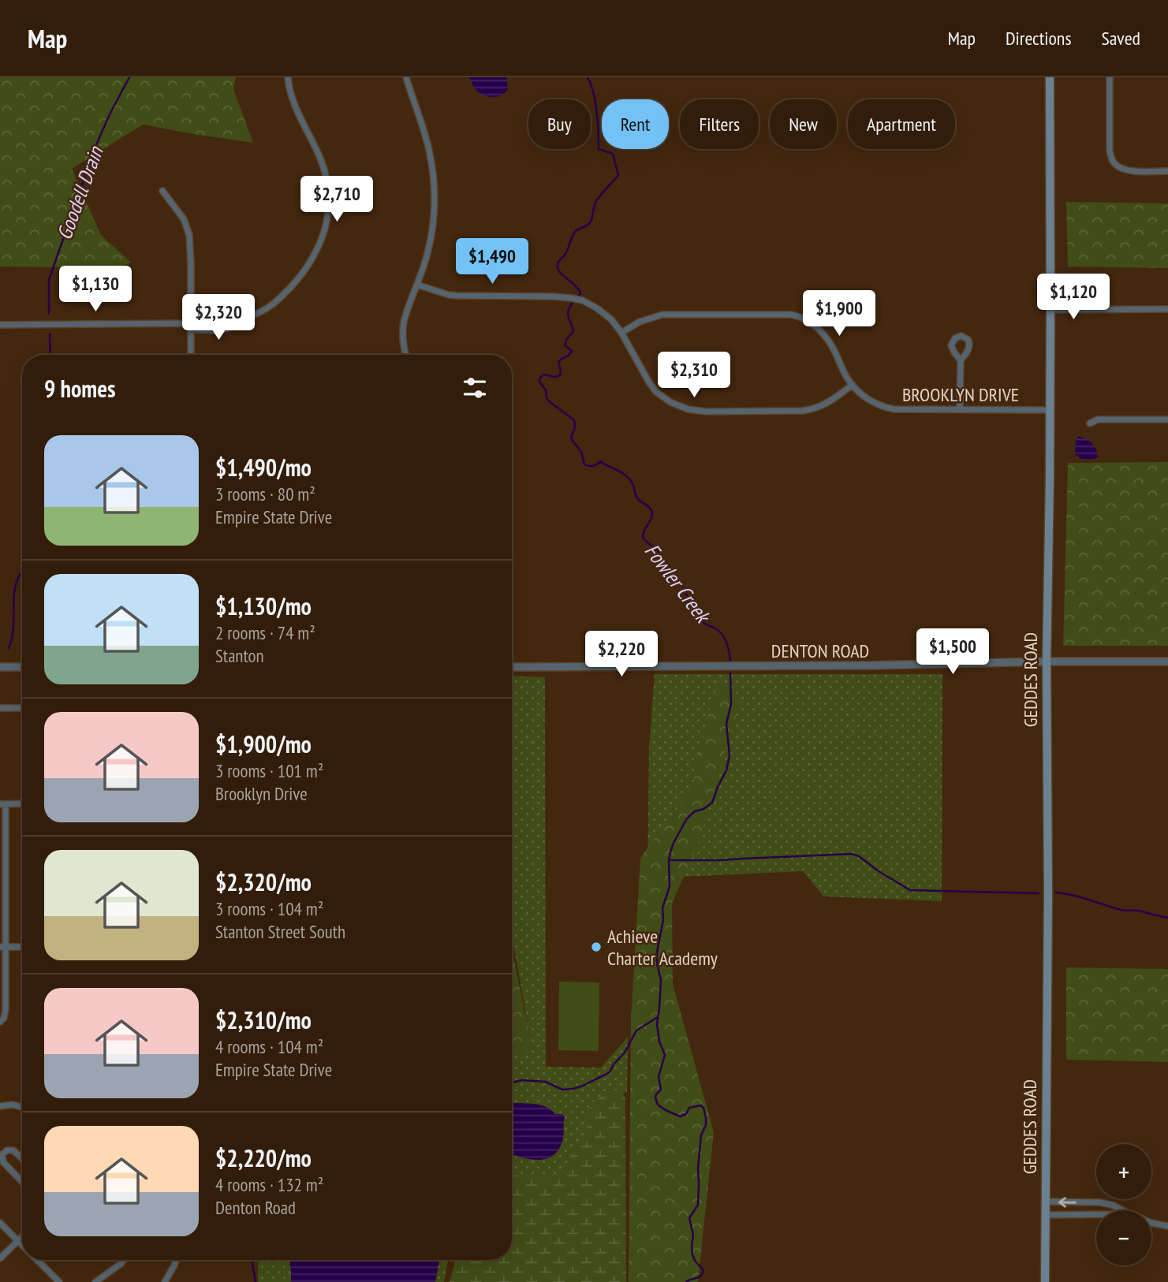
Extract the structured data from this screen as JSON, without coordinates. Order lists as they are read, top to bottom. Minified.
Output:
{"streets":{"main road":["GEDDES ROAD"],"street":["BROOKLYN DRIVE","DENTON ROAD"]},"crossings":[["BROOKLYN DRIVE","GEDDES ROAD"],["DENTON ROAD","GEDDES ROAD"]],"water":["Goodell Drain","Fowler Creek"],"places":["Achieve Charter Academy"],"page":{"header":"Map","nav":["Map","Directions","Saved"],"chip":["Buy","Rent","Filters","New","Apartment"],"price":["$2,710","$1,490","$1,130","$1,120","$1,900","$2,320","$2,310","$1,500","$2,220"],"heading":"9 homes","list":[{"name":"$1,490/mo","note":"3 rooms · 80 m² · Empire State Drive"},{"name":"$1,130/mo","note":"2 rooms · 74 m² · Stanton"},{"name":"$1,900/mo","note":"3 rooms · 101 m² · Brooklyn Drive"},{"name":"$2,320/mo","note":"3 rooms · 104 m² · Stanton Street South"},{"name":"$2,310/mo","note":"4 rooms · 104 m² · Empire State Drive"},{"name":"$2,220/mo","note":"4 rooms · 132 m² · Denton Road"}],"map_buttons":["+","−"]}}
